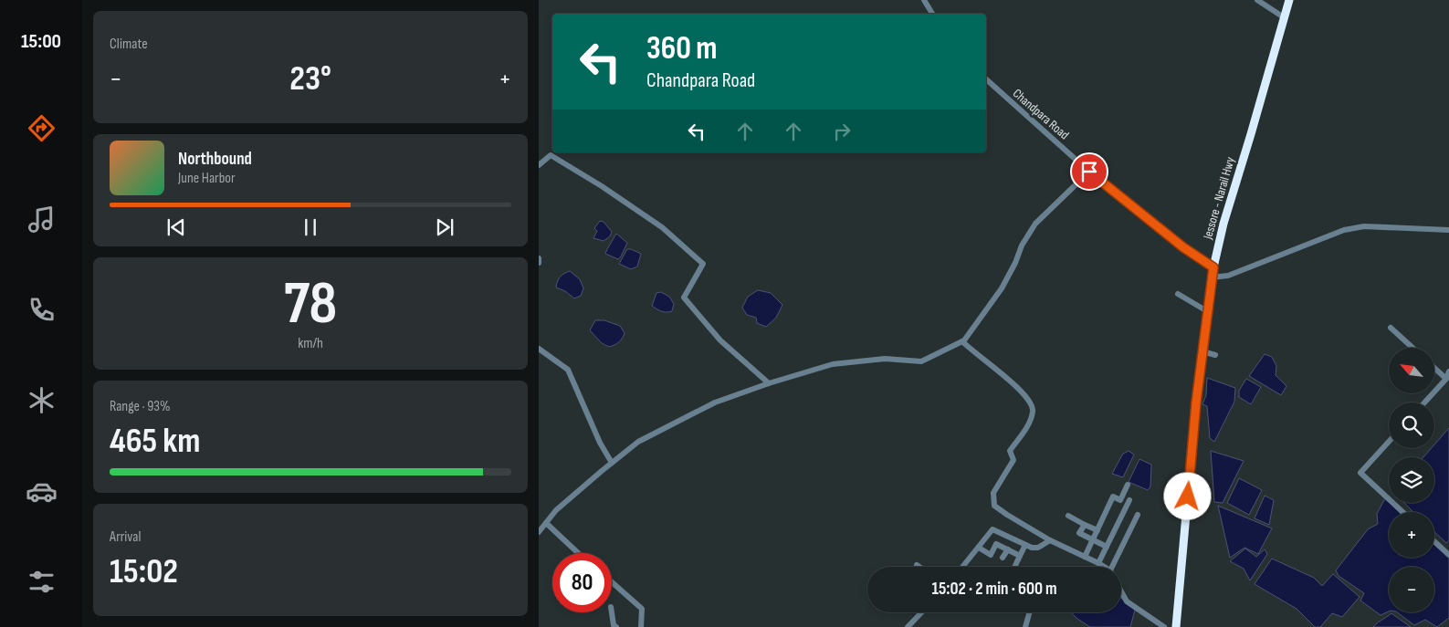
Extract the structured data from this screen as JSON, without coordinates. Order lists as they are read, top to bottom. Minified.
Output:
{"streets":{"highway":["Jessore - Narail Hwy"],"street":["Chandpara Road"]},"crossings":[["Chandpara Road","Jessore - Narail Hwy"]],"north":"top left","page":{"tabs":"15:00","tile":["Climate",["78","km/h"],["Range · 93%","465 km"],["Arrival","15:02"]],"turn":["360 m","Chandpara Road"],"heat":["−","23°","+"],"song":["Northbound","June Harbor"],"map_buttons":["+","−"],"limit":"80","trip":"15:02 · 2 min · 600 m"}}
